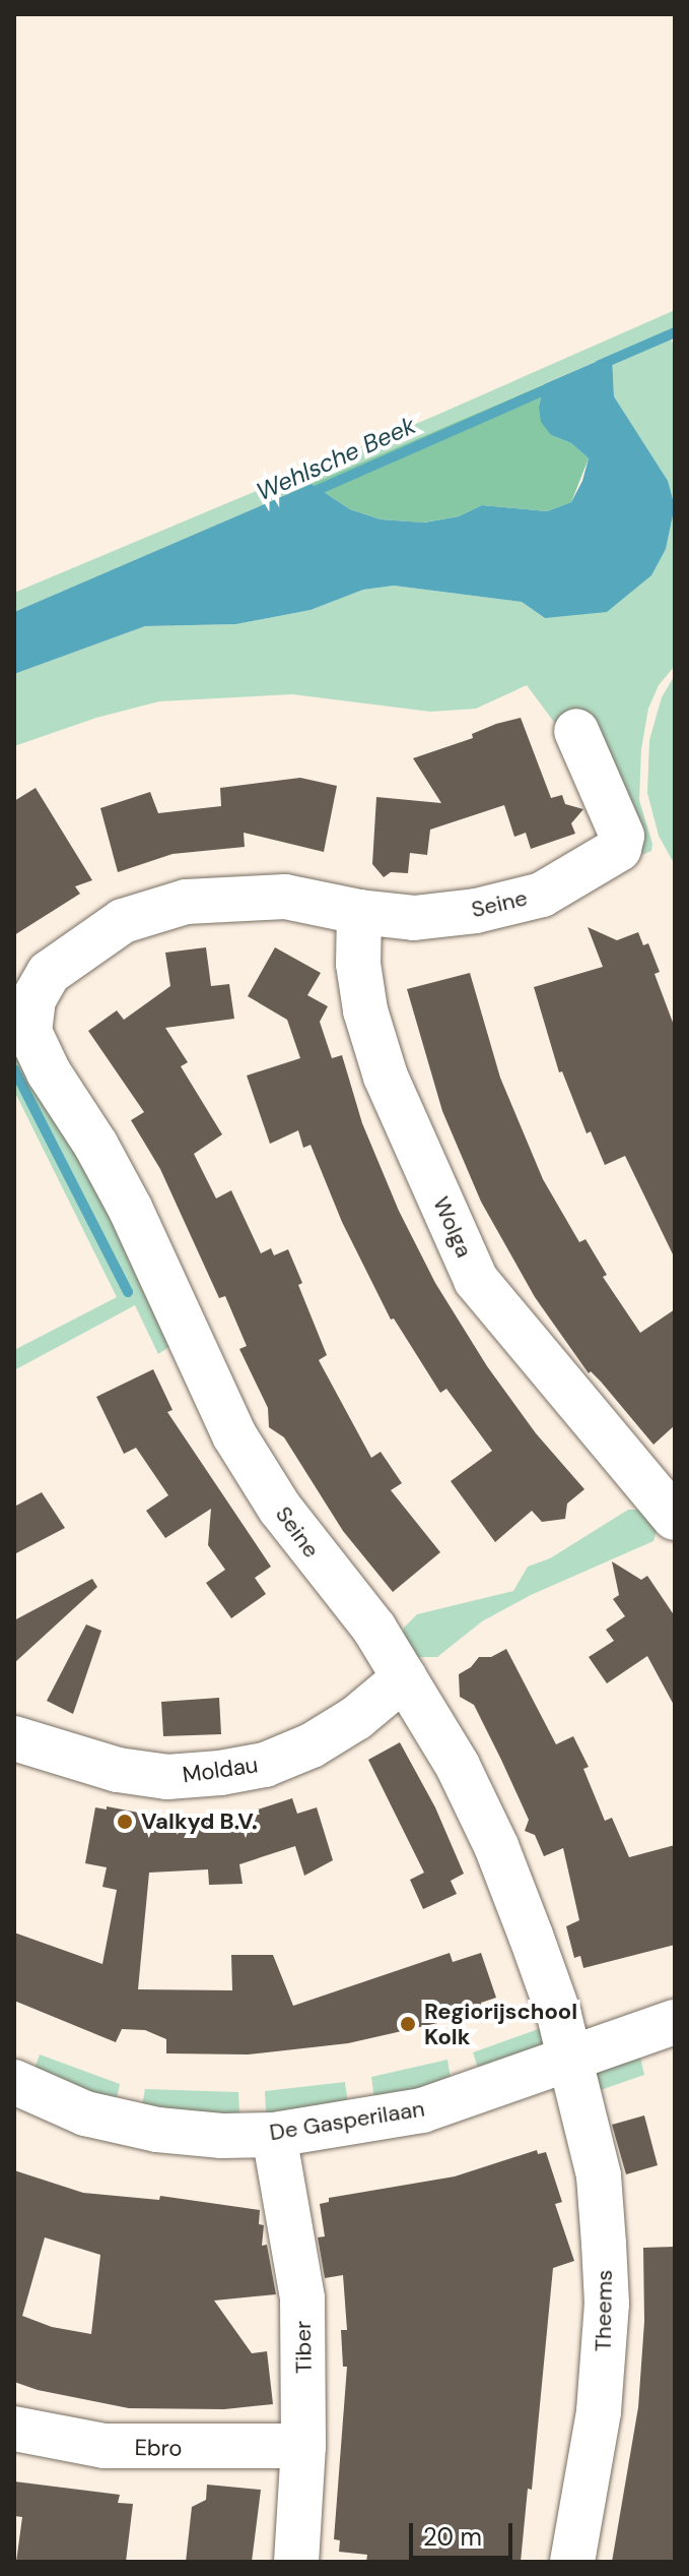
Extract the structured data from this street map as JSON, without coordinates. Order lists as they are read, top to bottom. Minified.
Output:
{"streets":{"street":["Seine","Wolga","Moldau","De Gasperilaan","Theems","Tiber","Ebro"]},"crossings":[["Seine","Wolga"],["Seine","Moldau"],["Seine","De Gasperilaan"],["Seine","Theems"],["De Gasperilaan","Theems"],["De Gasperilaan","Tiber"],["Tiber","Ebro"]],"water":["Wehlsche Beek"],"places":["Valkyd B.V.","Regiorijschool Kolk"],"scale_bar":"20 m"}
